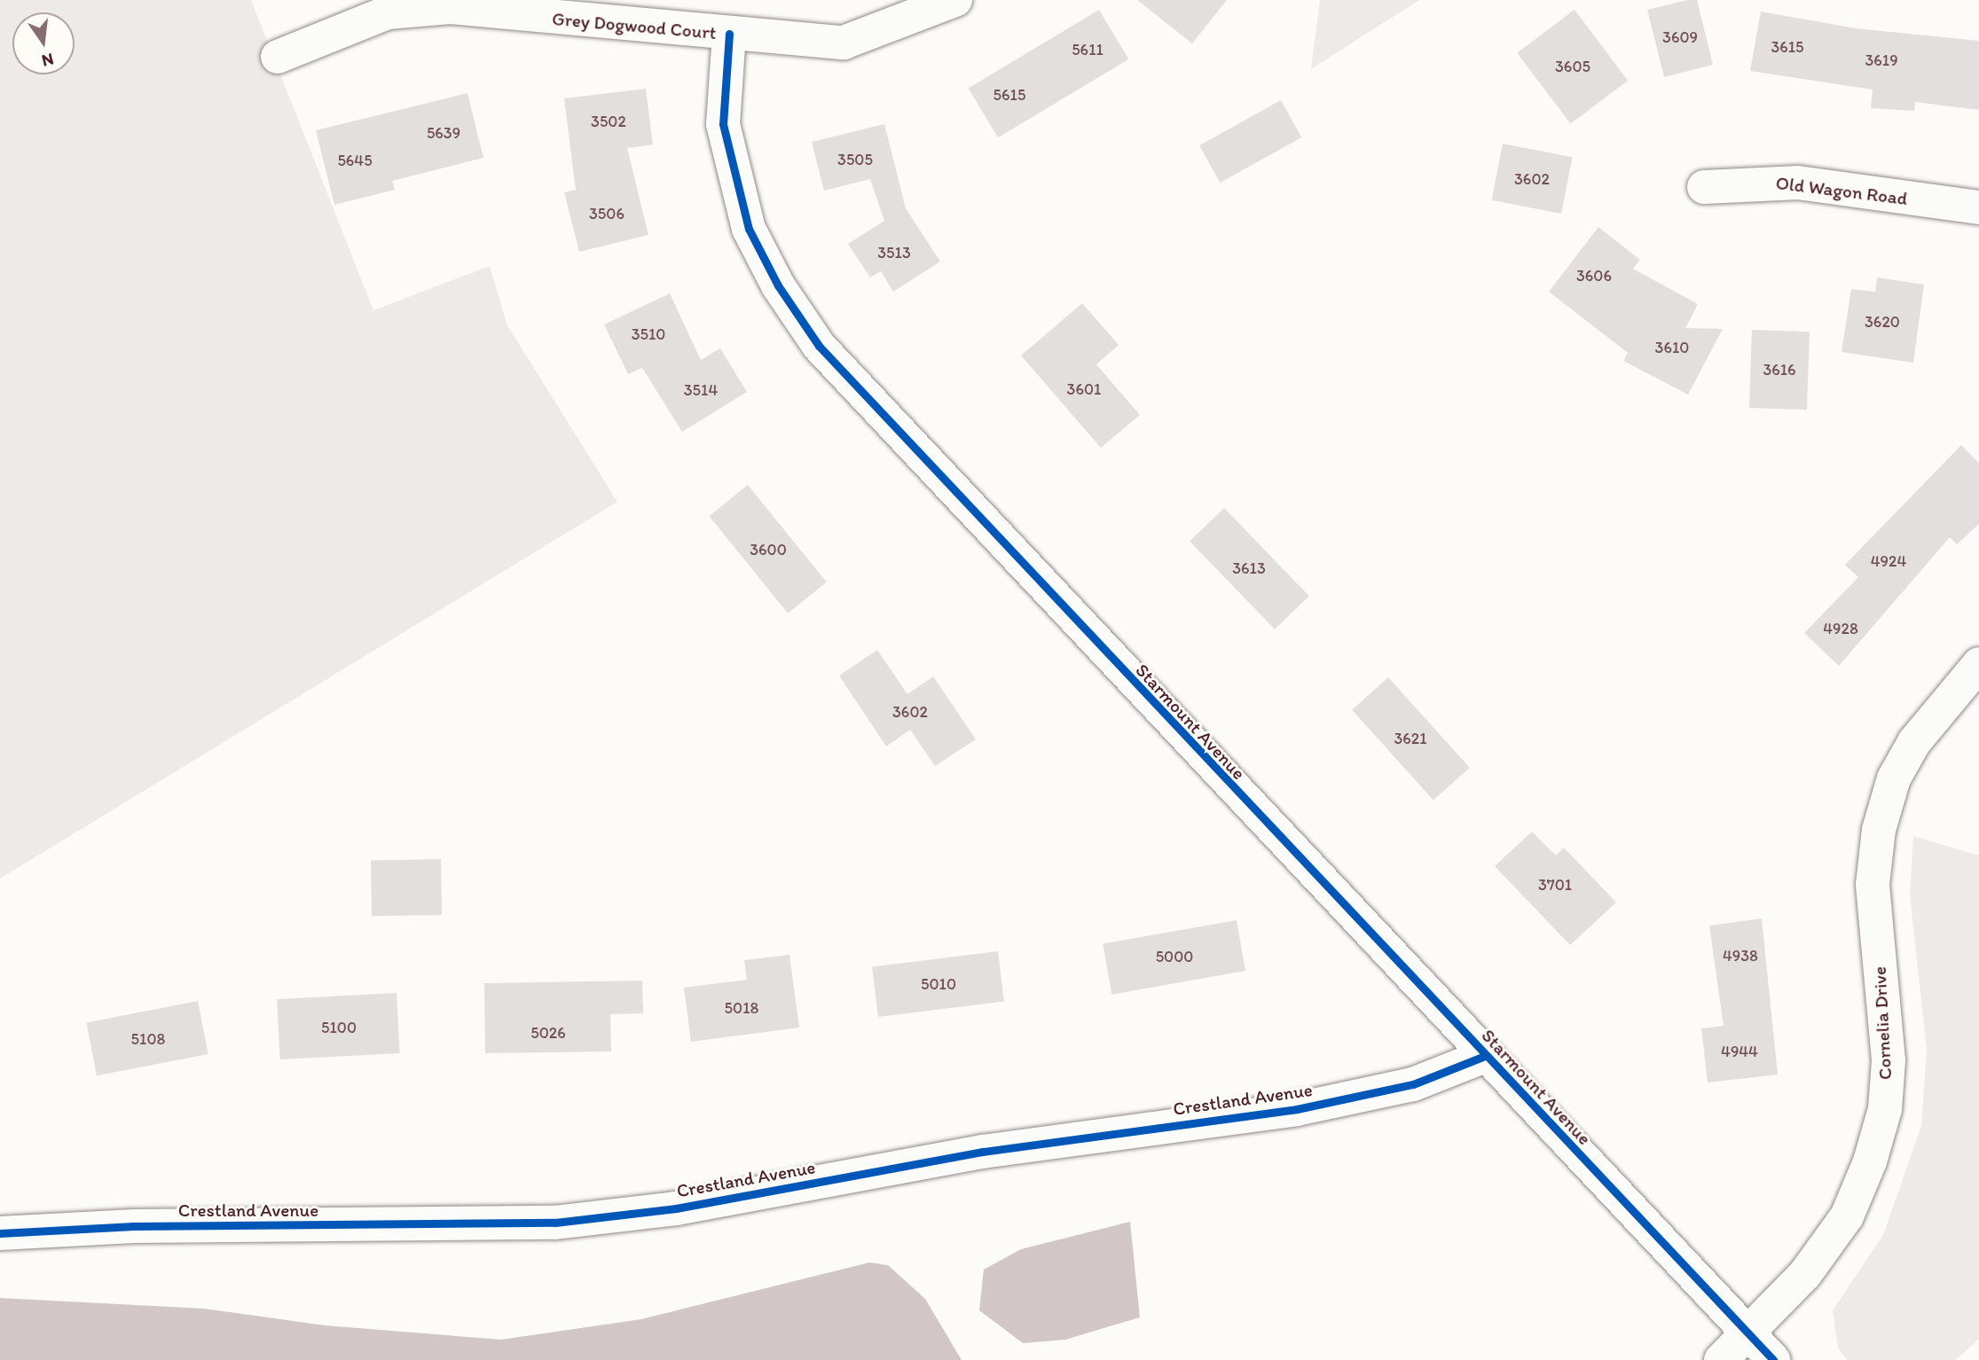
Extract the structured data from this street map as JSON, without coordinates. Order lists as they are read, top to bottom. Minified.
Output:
{"streets":{"street":["Grey Dogwood Court","Old Wagon Road","Starmount Avenue","Cornelia Drive","Crestland Avenue"]},"crossings":[["Grey Dogwood Court","Starmount Avenue"],["Starmount Avenue","Cornelia Drive"],["Starmount Avenue","Crestland Avenue"]],"house_numbers":["3609","3615","5611","3619","3605","5615","3502","5639","3505","5645","3602","3506","3513","3606","3620","3510","3610","3616","3601","3514","3600","4924","3613","4928","3602","3621","3701","4938","5000","5010","5018","5100","5026","5108","4944"],"north":"bottom"}
